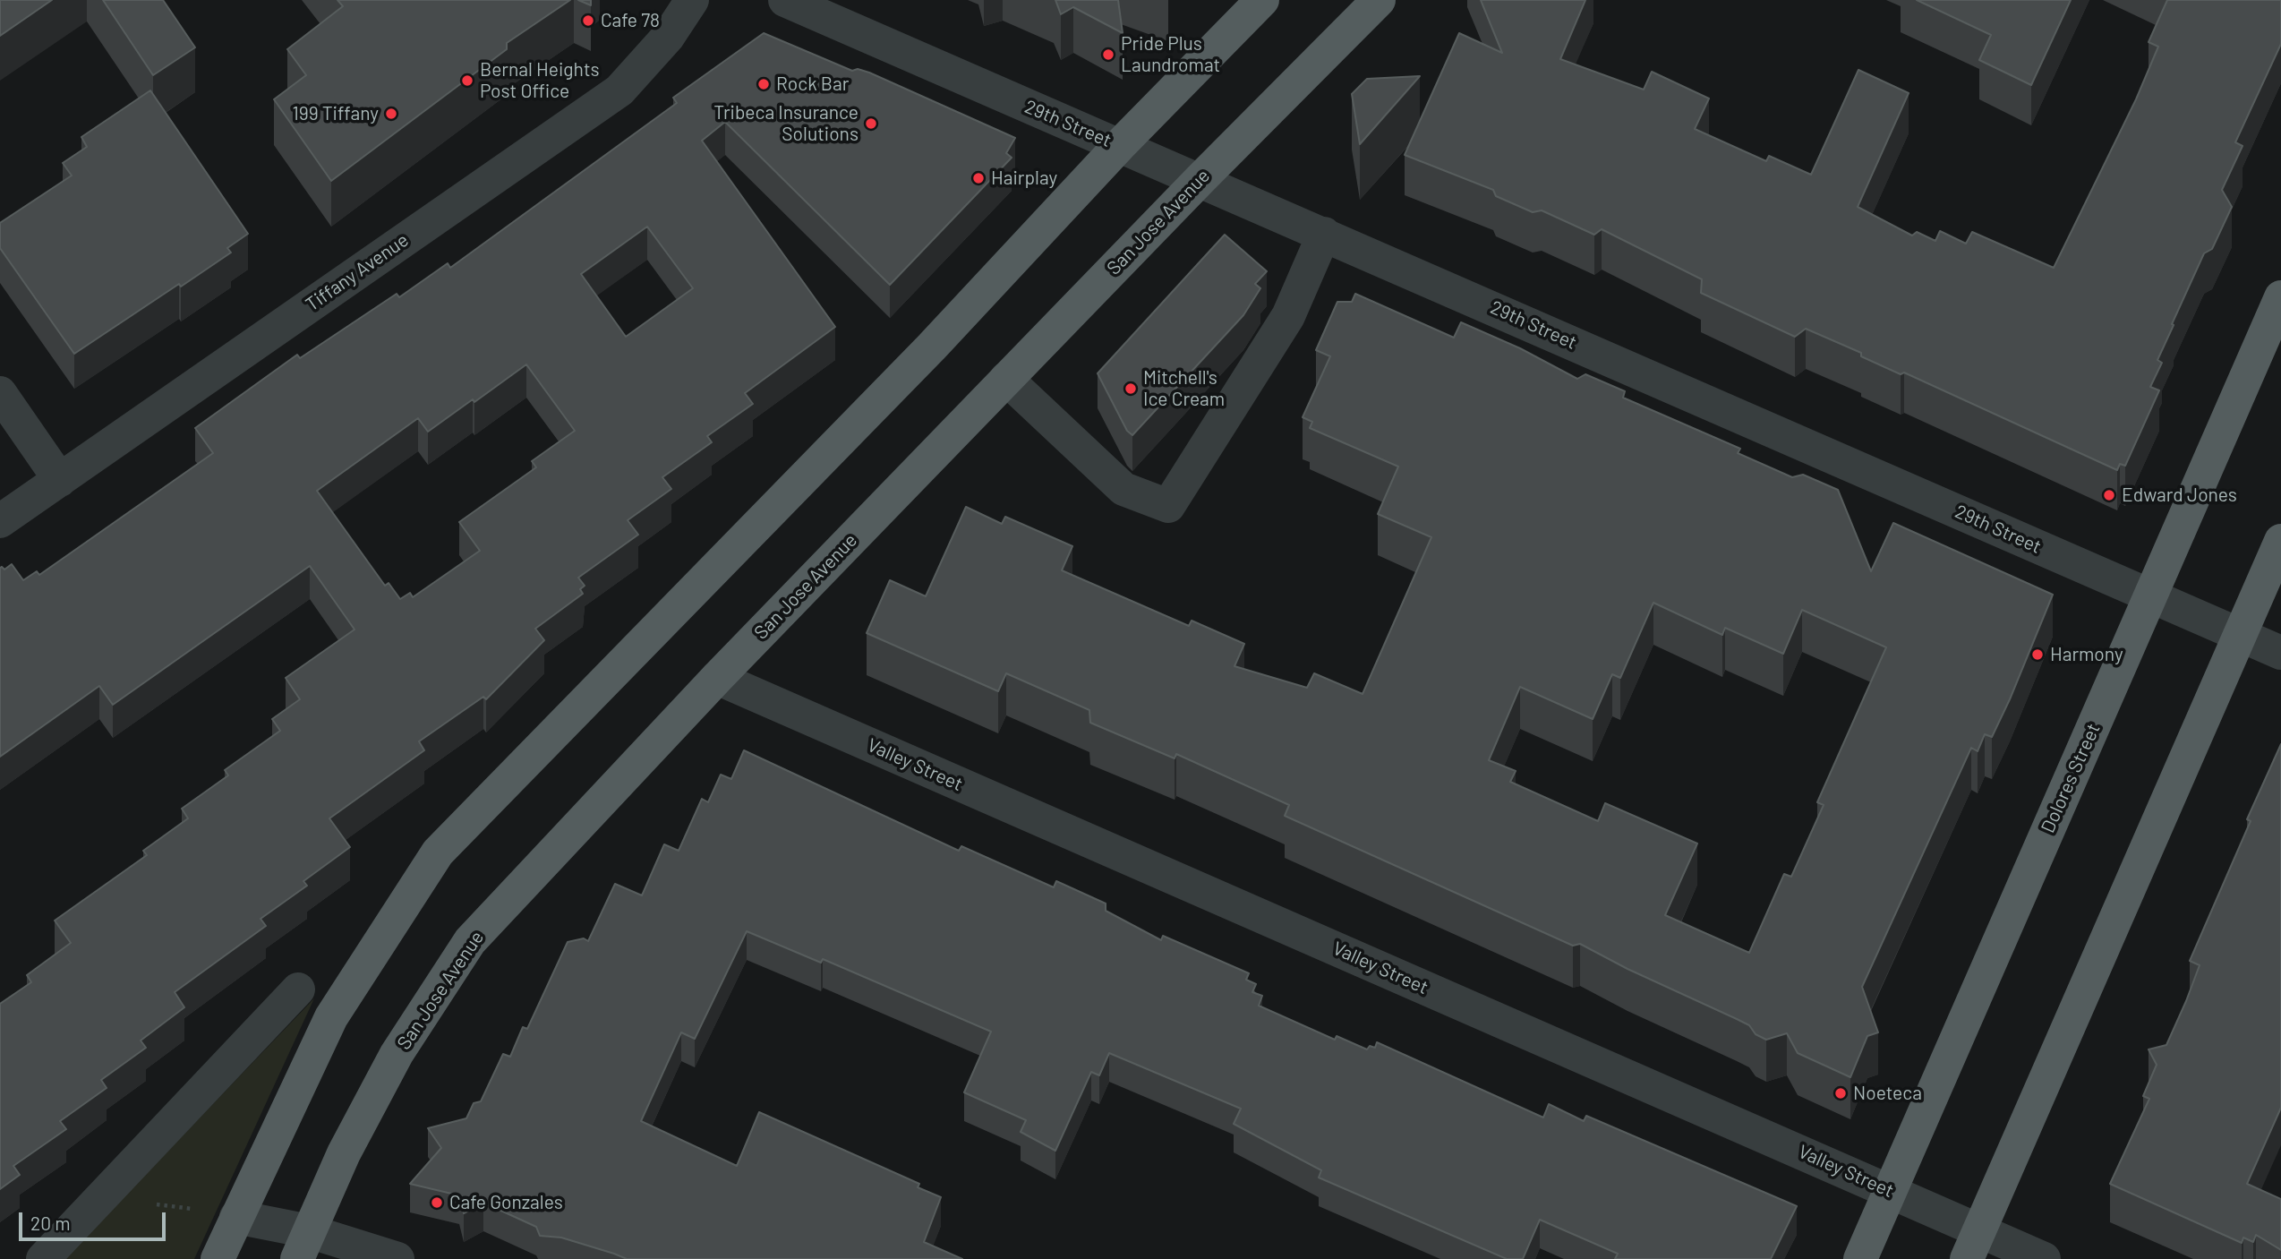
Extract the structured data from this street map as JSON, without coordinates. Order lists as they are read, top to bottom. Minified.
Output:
{"streets":{"main road":["San Jose Avenue","Dolores Street"],"street":["29th Street","Tiffany Avenue","Valley Street"]},"crossings":[["29th Street","San Jose Avenue"],["29th Street","Dolores Street"],["San Jose Avenue","Valley Street"],["Valley Street","Dolores Street"]],"places":["Cafe 78","Pride Plus Laundromat","Bernal Heights Post Office","Rock Bar","199 Tiffany","Tribeca Insurance Solutions","Hairplay","Mitchell's Ice Cream","Edward Jones","Harmony","Noeteca","Cafe Gonzales"],"scale_bar":"20 m"}
